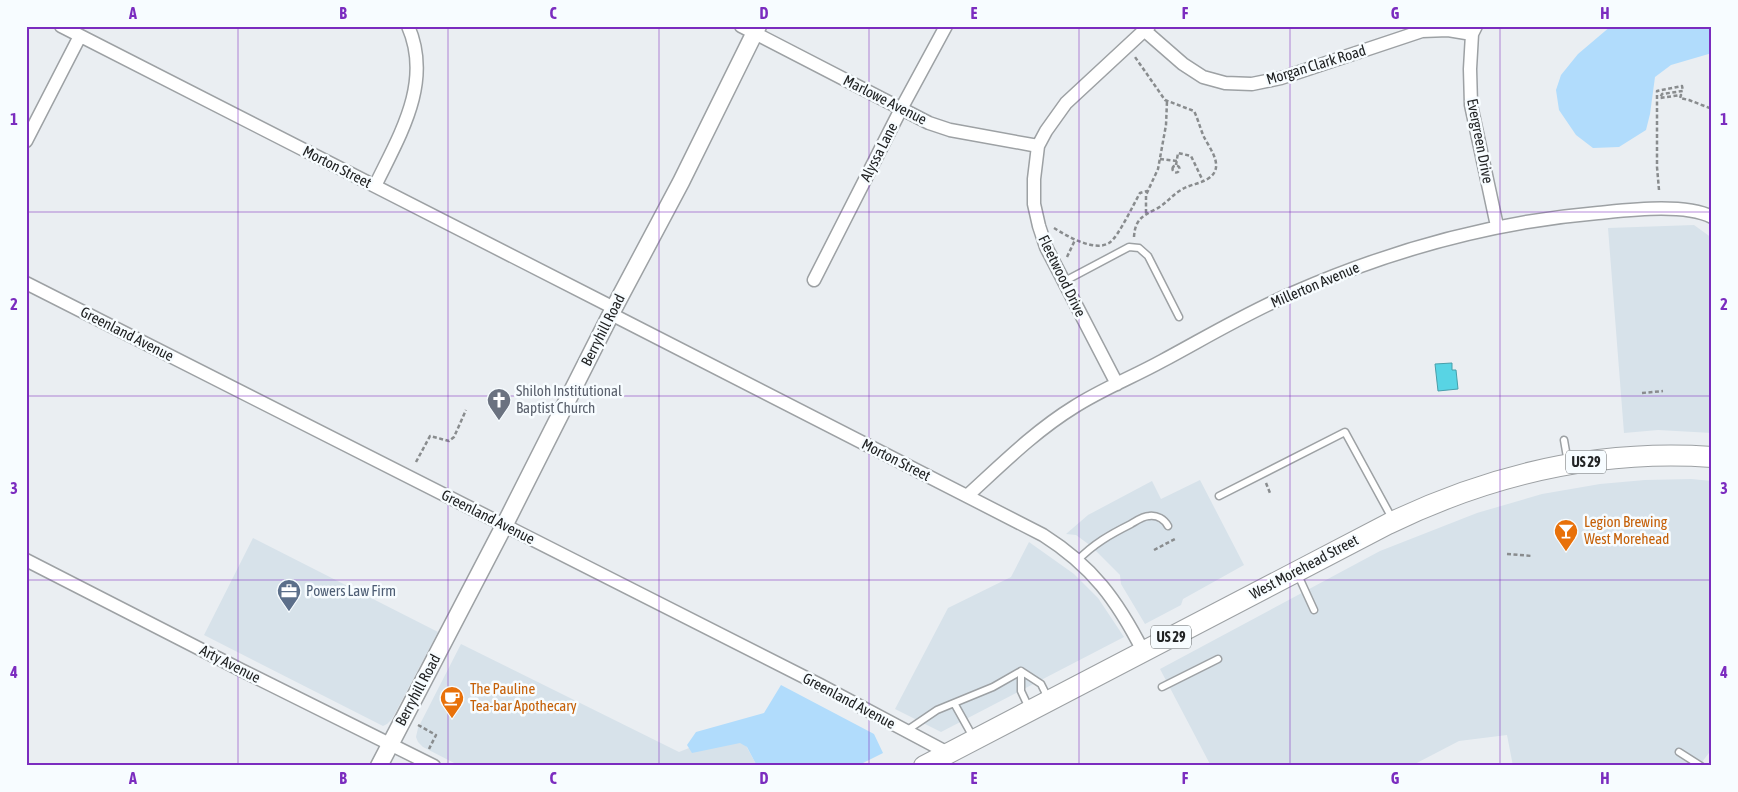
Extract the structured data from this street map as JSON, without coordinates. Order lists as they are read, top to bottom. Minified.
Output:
{"streets":{"main road":["US 29","West Morehead Street"],"street":["Morgan Clark Road","Marlowe Avenue","Evergreen Drive","Alyssa Lane","Morton Street","Fleetwood Drive","Millerton Avenue","Berryhill Road","Greenland Avenue","Arty Avenue"]},"crossings":[["Morgan Clark Road","Evergreen Drive"],["Morgan Clark Road","Fleetwood Drive"],["Marlowe Avenue","Alyssa Lane"],["Marlowe Avenue","Fleetwood Drive"],["Marlowe Avenue","Berryhill Road"],["Evergreen Drive","Millerton Avenue"],["Morton Street","Millerton Avenue"],["Morton Street","Berryhill Road"],["Morton Street","West Morehead Street"],["Fleetwood Drive","Millerton Avenue"],["Berryhill Road","Greenland Avenue"],["Berryhill Road","Arty Avenue"],["Greenland Avenue","West Morehead Street"]],"places":{"church":["Shiloh Institutional Baptist Church"],"bar":["Legion Brewing West Morehead"],"office":["Powers Law Firm"],"cafe":["The Pauline Tea-bar Apothecary"]},"grid":{"columns":["A","B","C","D","E","F","G","H"],"rows":["1","2","3","4"]}}
